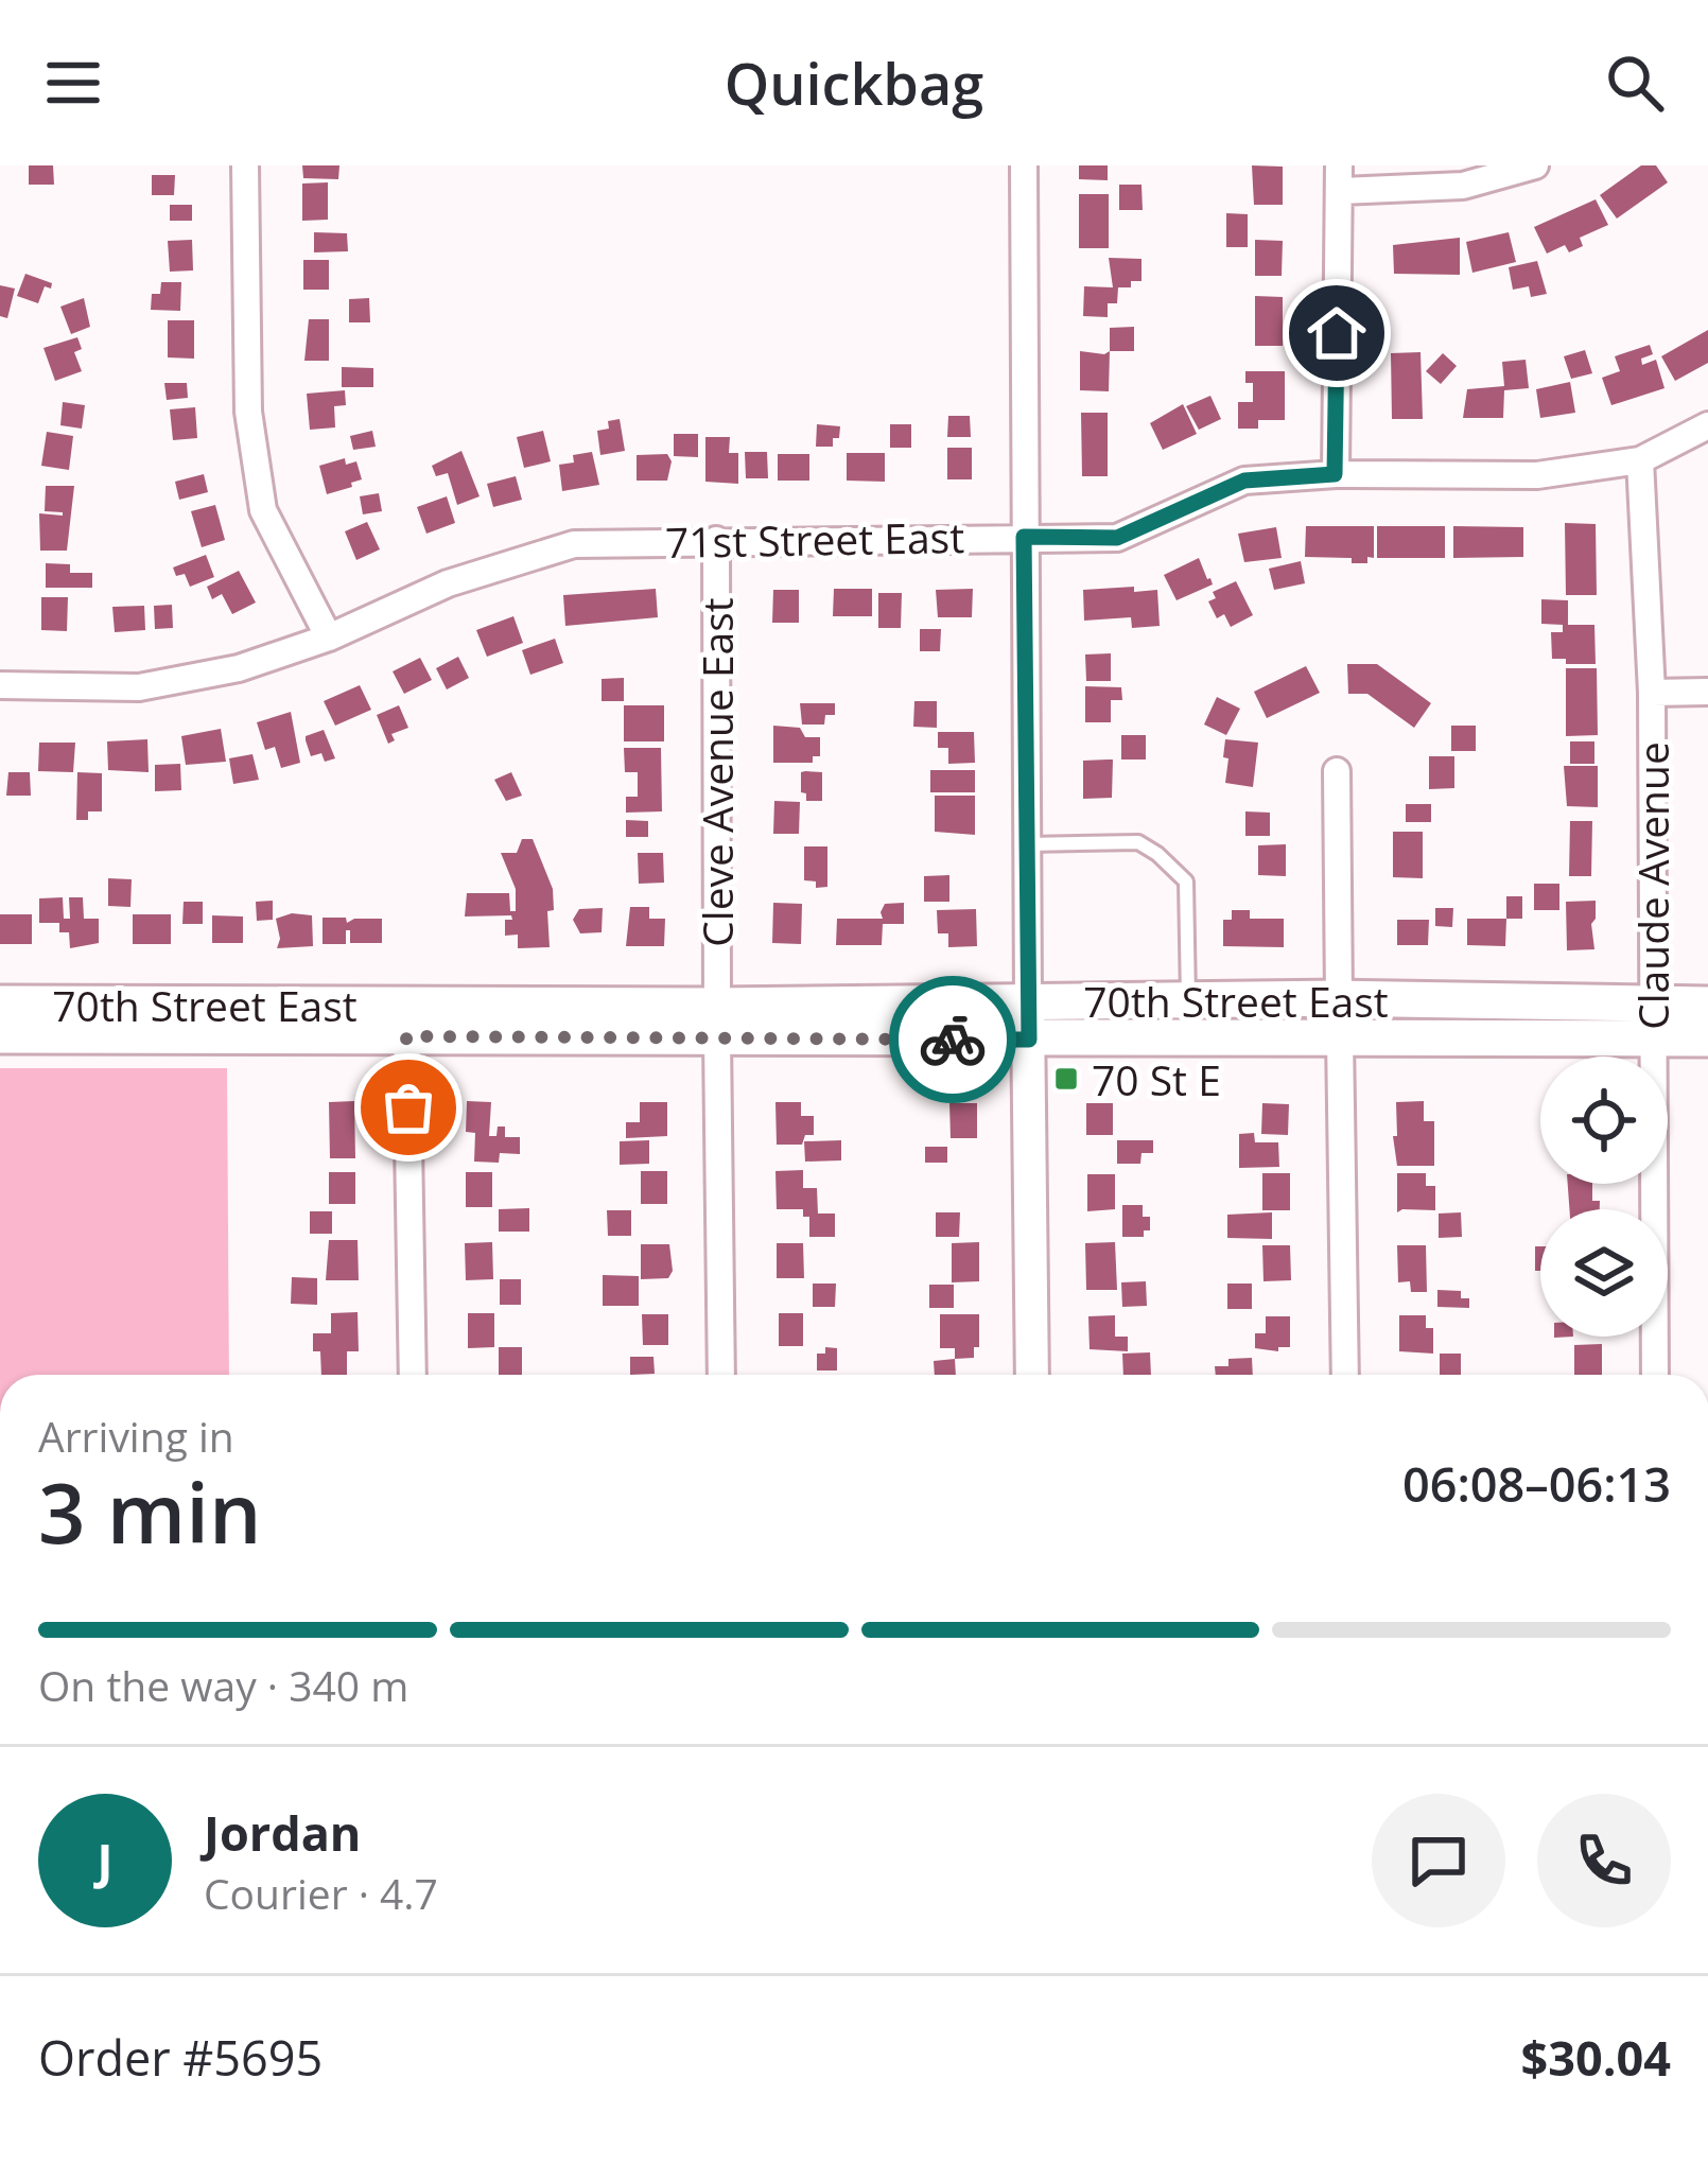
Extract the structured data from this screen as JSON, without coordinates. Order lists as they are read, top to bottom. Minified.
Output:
{"streets":{"main road":["70th Street East"],"street":["71st Street East","Cleve Avenue East","Claude Avenue"]},"crossings":[["71st Street East","Cleve Avenue East"],["71st Street East","Claude Avenue"],["Cleve Avenue East","70th Street East"],["Claude Avenue","70th Street East"]],"places":{"transit":["70 St E"]},"page":{"header":"Quickbag","heading":["3 min","Arriving in","06:08–06:13"],"panel":["Jordan","Courier · 4.7","Order #5695","$30.04"],"bar":"On the way · 340 m","round":"J"}}
